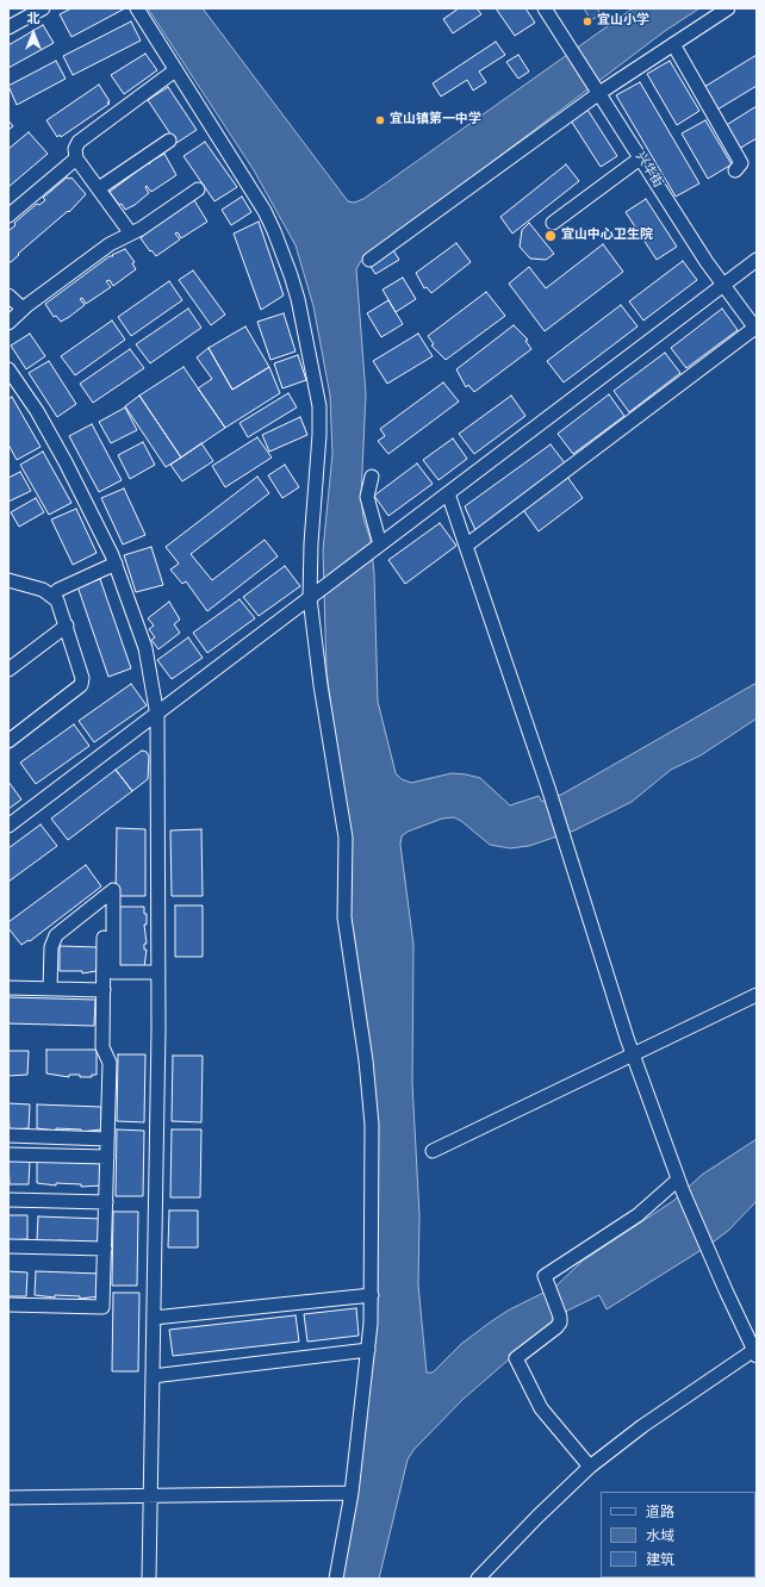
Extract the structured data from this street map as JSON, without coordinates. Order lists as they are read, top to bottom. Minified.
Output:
{"streets":{"street":["兴华街"]},"places":["宜山小学","宜山镇第一中学","宜山中心卫生院"],"legend":["道路","水域","建筑"],"north":"top"}
